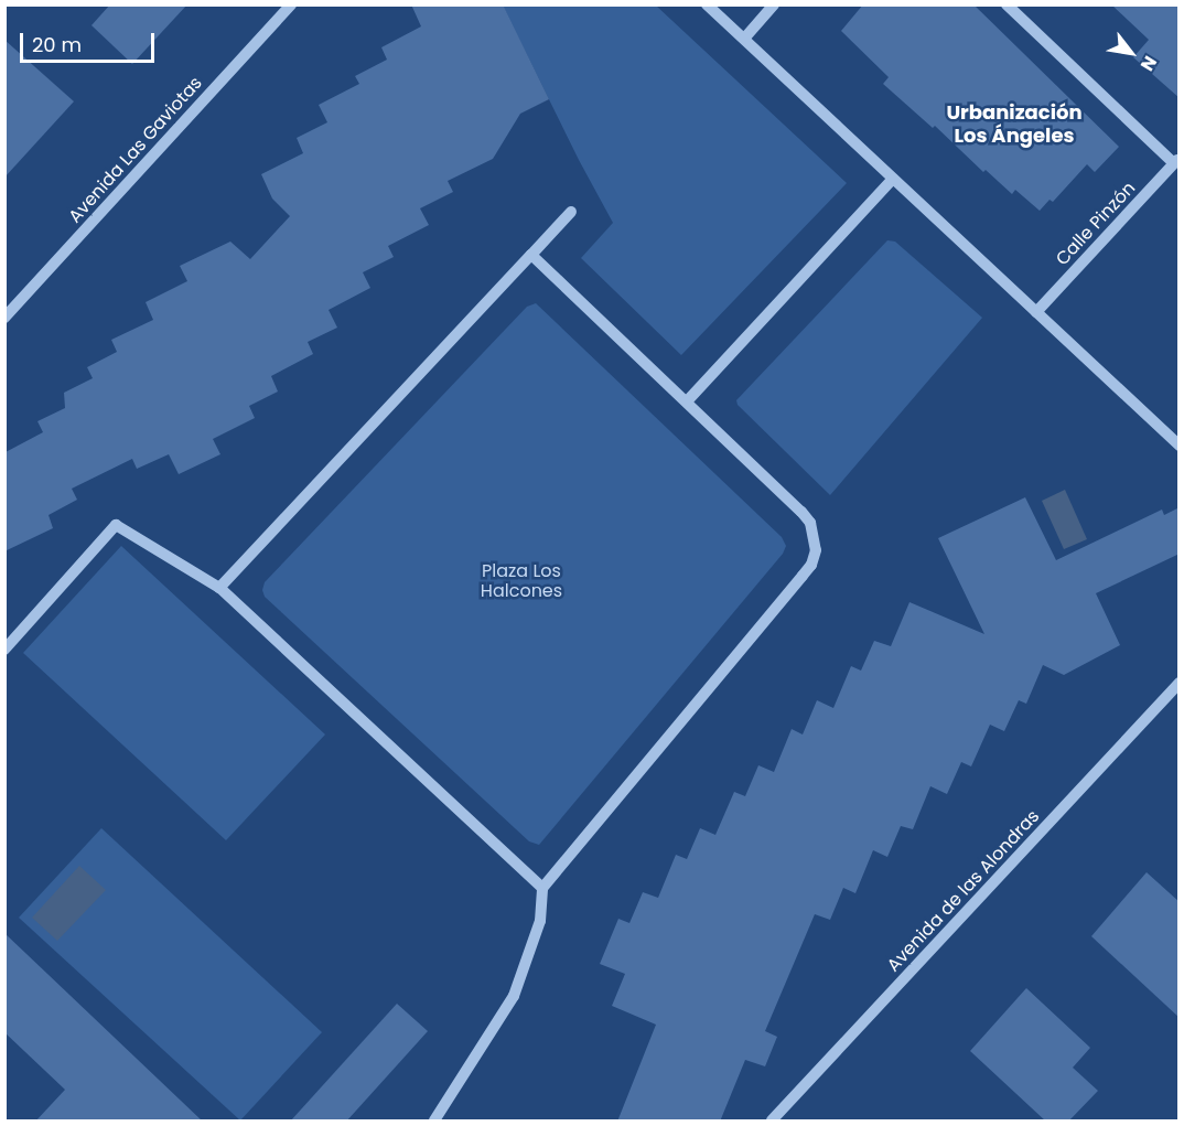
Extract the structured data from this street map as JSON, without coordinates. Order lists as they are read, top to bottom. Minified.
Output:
{"streets":{"street":["Avenida Las Gaviotas","Calle Pinzón","Avenida de las Alondras"]},"districts":["Urbanización Los Ángeles"],"parks":["Plaza Los Halcones"],"scale_bar":"20 m","north":"bottom right"}
